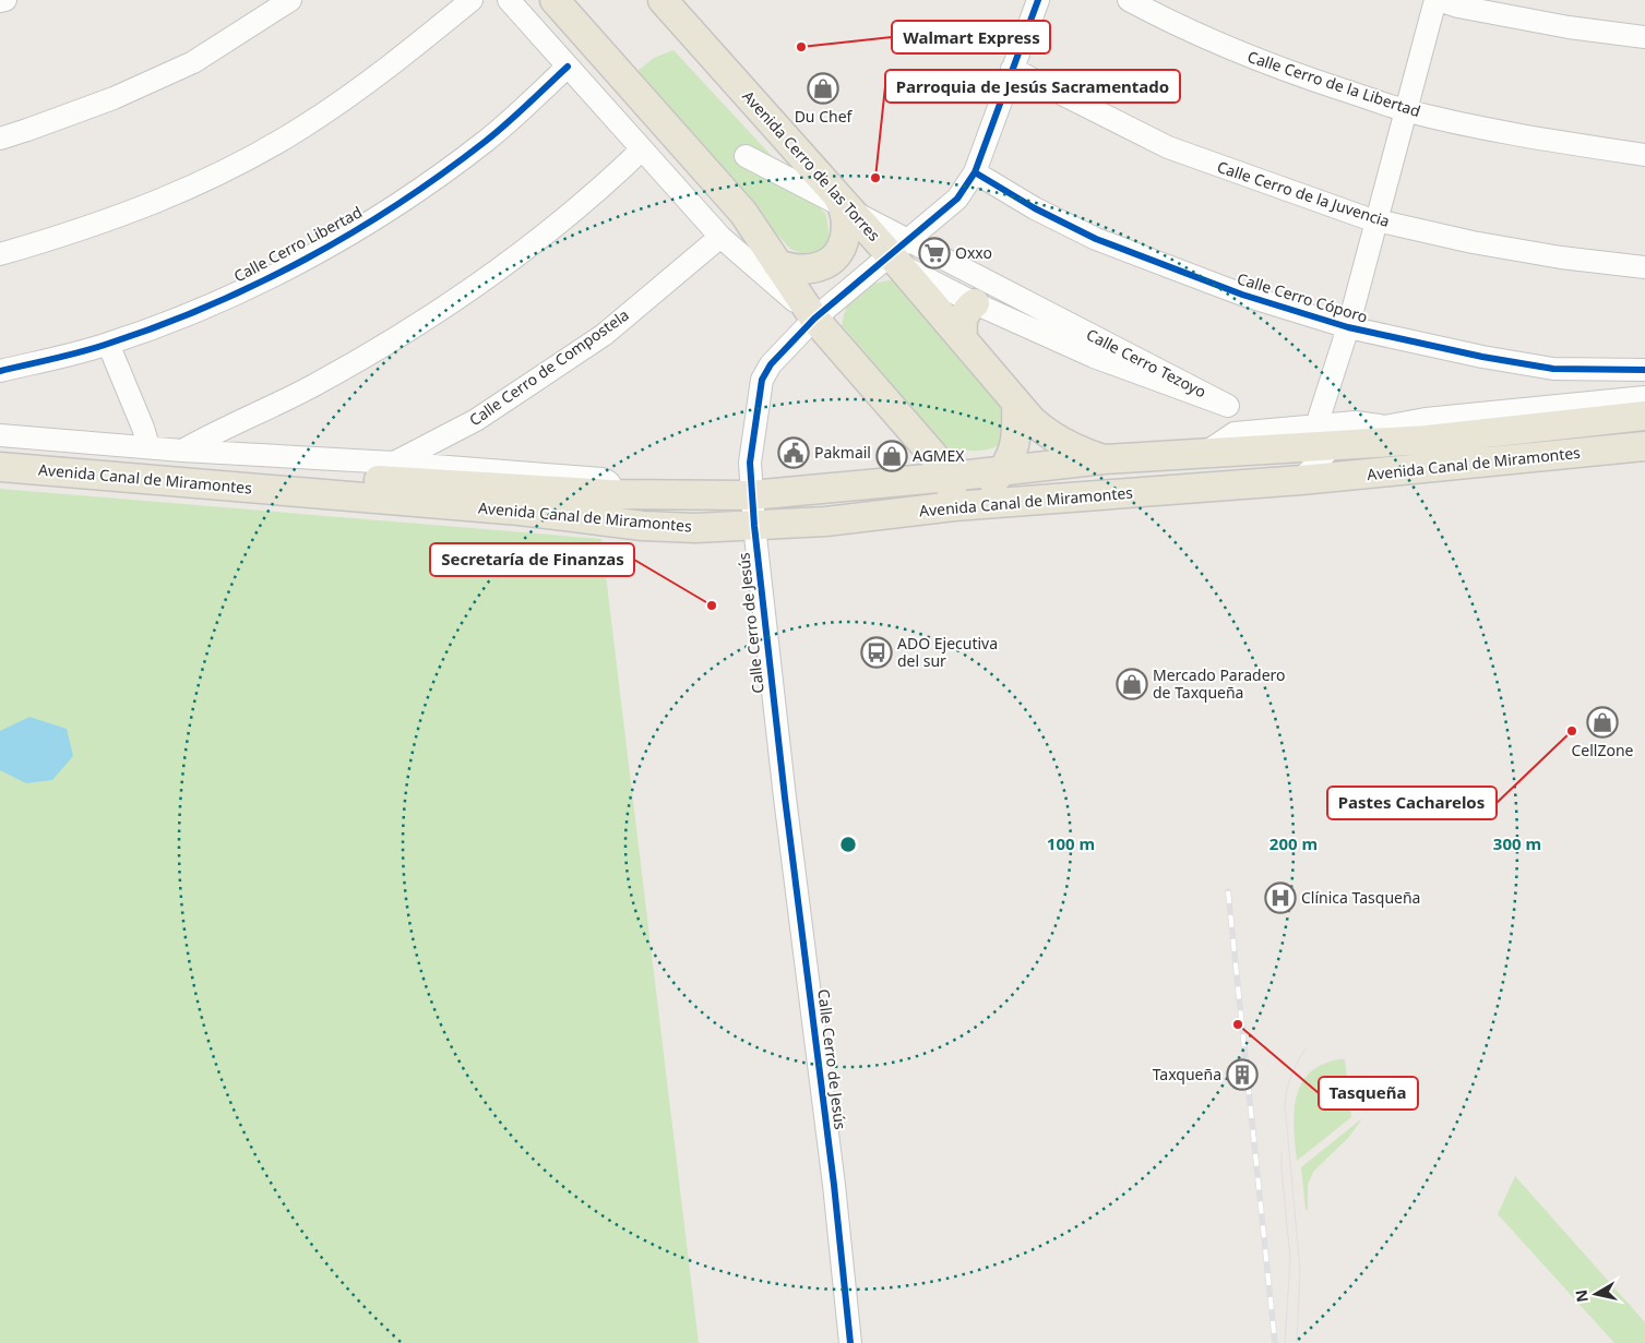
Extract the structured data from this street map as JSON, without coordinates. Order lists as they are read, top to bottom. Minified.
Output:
{"streets":{"main road":["Avenida Cerro de las Torres","Avenida Canal de Miramontes"],"street":["Calle Cerro de la Libertad","Calle Cerro de la Juvencia","Calle Cerro Libertad","Calle Cerro Cóporo","Calle Cerro Tezoyo","Calle Cerro de Compostela","Calle Cerro de Jesús"]},"crossings":[["Avenida Cerro de las Torres","Calle Cerro Tezoyo"],["Avenida Cerro de las Torres","Avenida Canal de Miramontes"],["Avenida Cerro de las Torres","Calle Cerro de Jesús"],["Calle Cerro de la Juvencia","Calle Cerro de Jesús"],["Calle Cerro Cóporo","Calle Cerro de Jesús"],["Calle Cerro Tezoyo","Calle Cerro de Jesús"],["Calle Cerro de Compostela","Avenida Canal de Miramontes"],["Avenida Canal de Miramontes","Calle Cerro de Jesús"]],"places":{"other":["Walmart Express","Parroquia de Jesús Sacramentado","Secretaría de Finanzas","Pastes Cacharelos","Tasqueña"],"shop":["Du Chef","AGMEX","Mercado Paradero de Taxqueña","CellZone"],"supermarket":["Oxxo"],"public building":["Pakmail"],"bus stop":["ADO Ejecutiva del sur"],"hospital":["Clínica Tasqueña"],"building":["Taxqueña"]},"north":"left","rings":["100 m","200 m","300 m"]}
